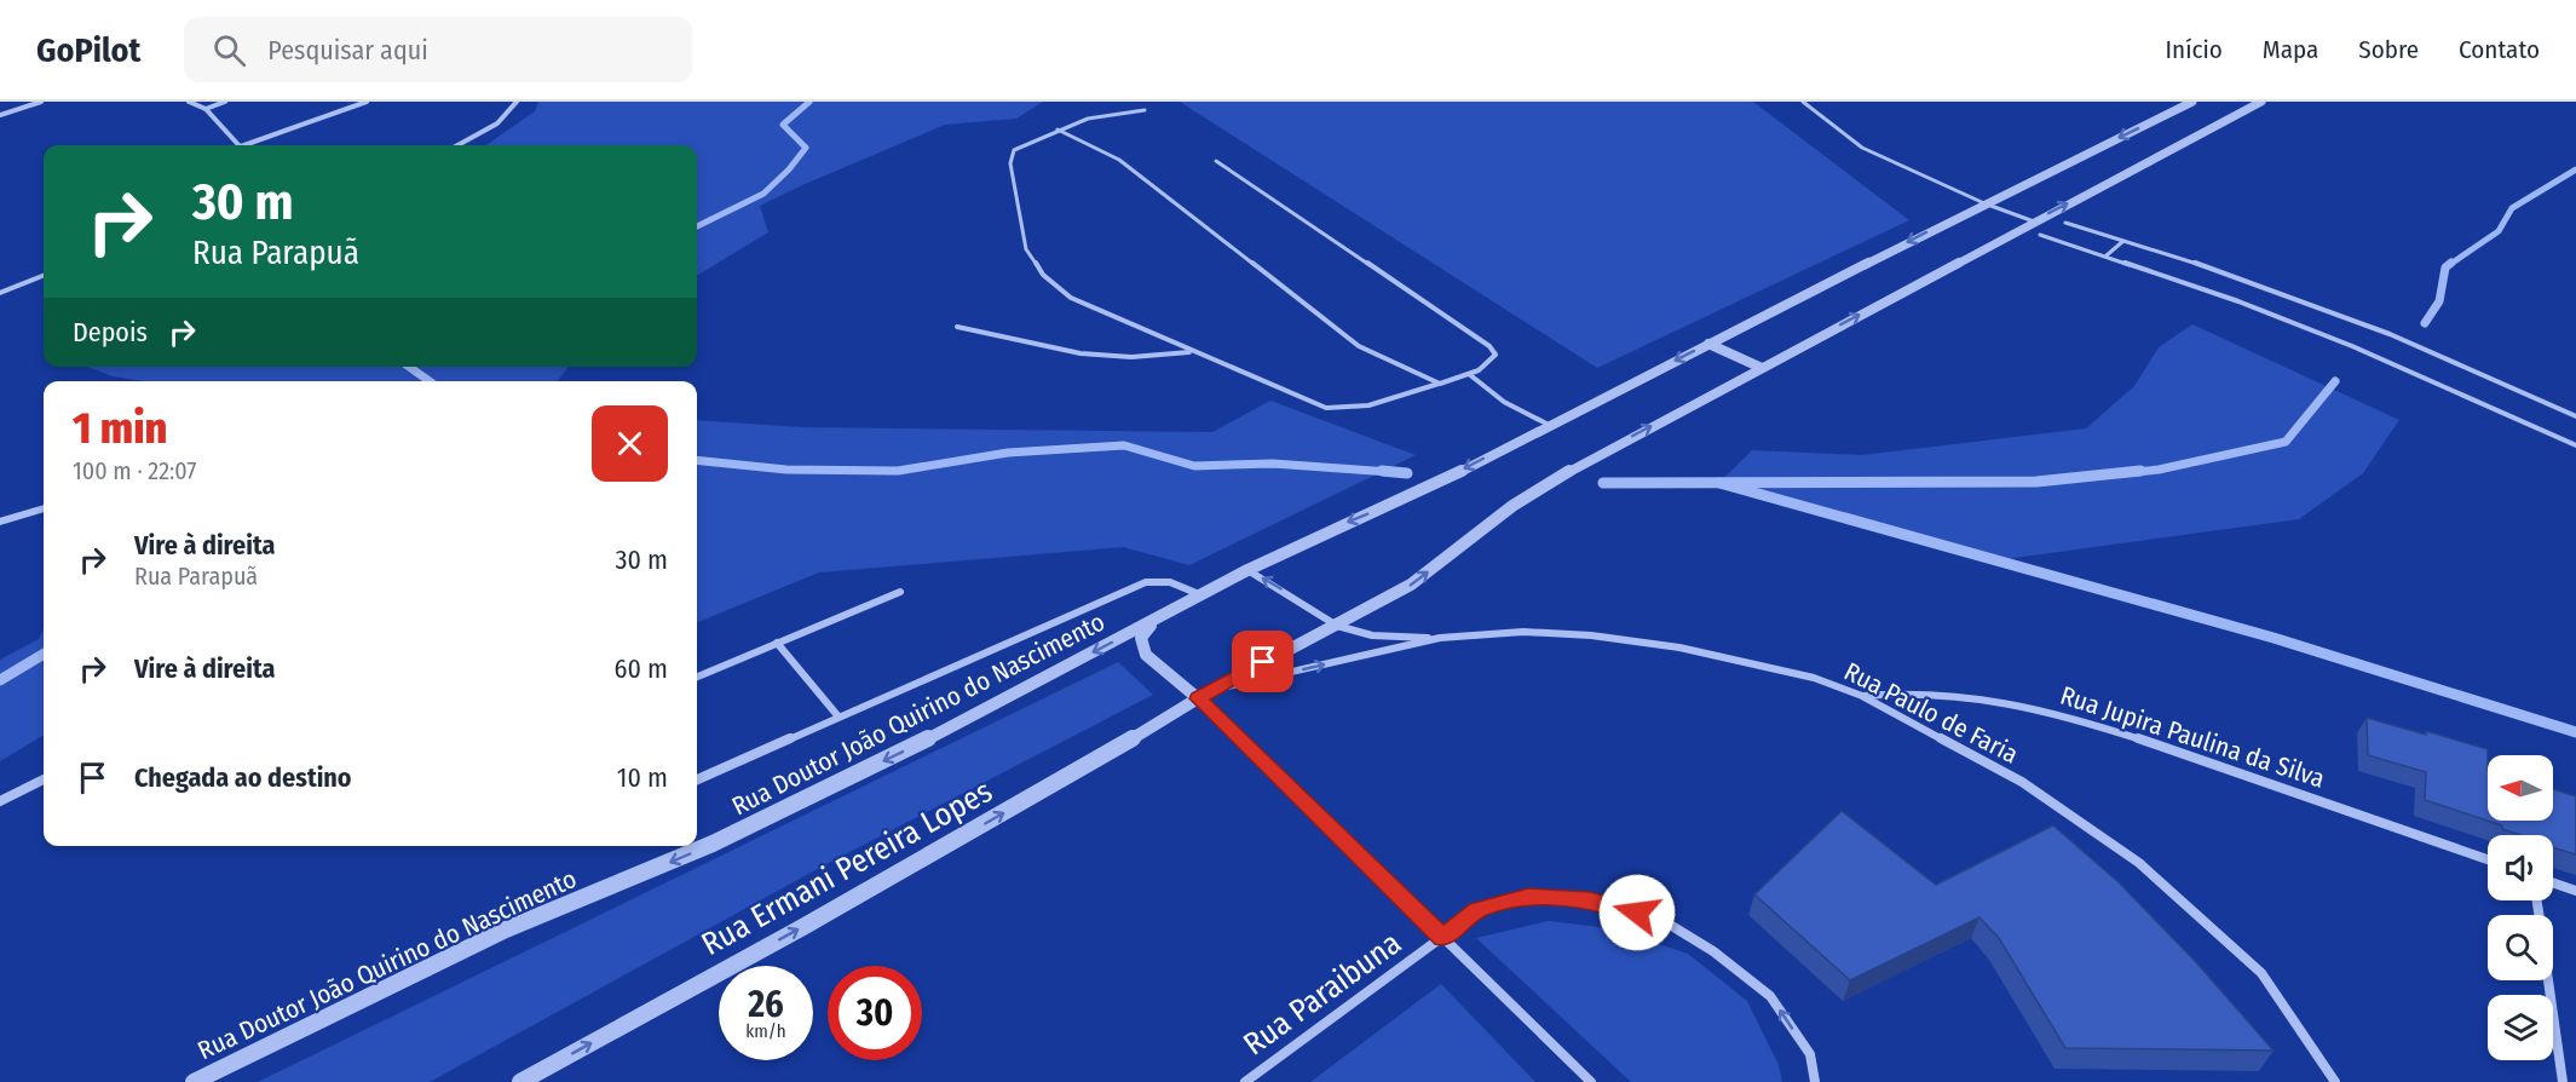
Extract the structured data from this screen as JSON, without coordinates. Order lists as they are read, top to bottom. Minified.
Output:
{"streets":{"street":["Rua Paulo de Faria","Rua Doutor João Quirino do Nascimento","Rua Jupira Paulina da Silva","Rua Ermani Pereira Lopes","Rua Paraibuna"]},"crossings":[["Rua Paulo de Faria","Rua Jupira Paulina da Silva"],["Rua Paulo de Faria","Rua Ermani Pereira Lopes"]],"one_way":["Rua Doutor João Quirino do Nascimento","Rua Ermani Pereira Lopes","Rua Paraibuna"],"north":"left","page":{"header":"GoPilot","search":"Pesquisar aqui","nav":["Início","Mapa","Sobre","Contato"],"turn":["30 m","Rua Parapuã"],"then":"Depois","heading":["1 min","100 m · 22:07"],"list":[{"name":"Vire à direita","note":"Rua Parapuã","value":"30 m"},{"name":"Vire à direita","value":"60 m"},{"name":"Chegada ao destino","value":"10 m"}],"speed":"26 km/h","limit":"30"}}
